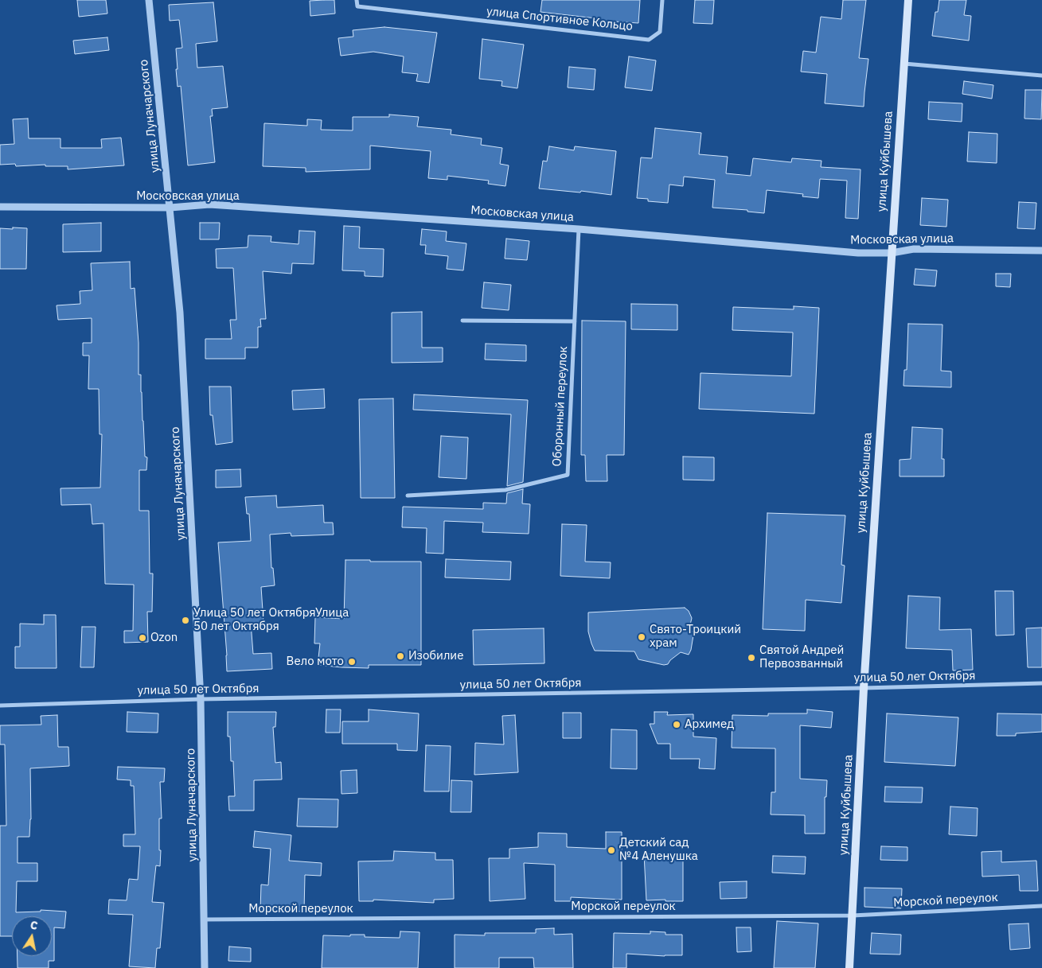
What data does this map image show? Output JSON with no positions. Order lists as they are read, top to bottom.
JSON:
{
  "streets": {
    "main road": ["улица Куйбышева"],
    "street": [
      "улица Спортивное Кольцо",
      "улица Луначарского",
      "Московская улица",
      "Оборонный переулок",
      "улица 50 лет Октября",
      "Морской переулок"
    ]
  },
  "crossings": [
    ["улица Луначарского", "Московская улица"],
    ["улица Луначарского", "улица 50 лет Октября"],
    ["улица Луначарского", "Морской переулок"],
    ["улица Куйбышева", "Московская улица"],
    ["улица Куйбышева", "улица 50 лет Октября"],
    ["улица Куйбышева", "Морской переулок"],
    ["Московская улица", "Оборонный переулок"]
  ],
  "places": [
    "Улица 50 лет ОктябряУлица 50 лет Октября",
    "Свято-Троицкий храм",
    "Ozon",
    "Изобилие",
    "Святой Андрей Первозванный",
    "Вело мото",
    "Архимед",
    "Детский сад №4 Аленушка"
  ],
  "north": "top"
}
